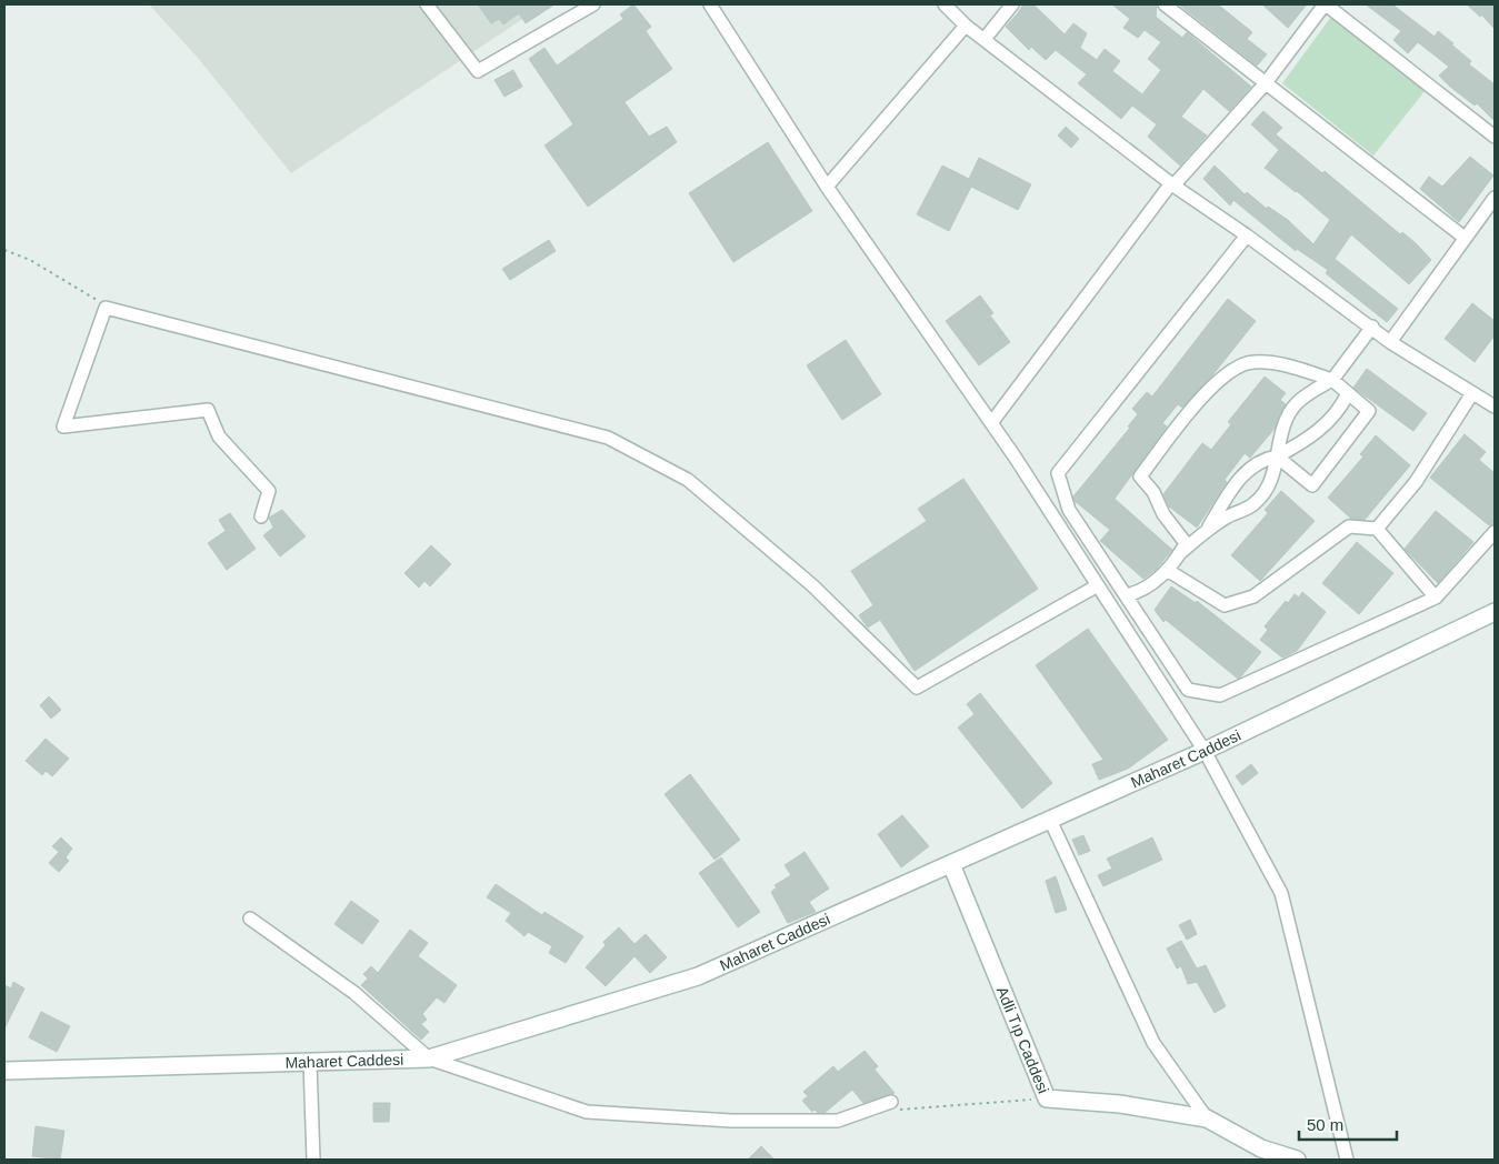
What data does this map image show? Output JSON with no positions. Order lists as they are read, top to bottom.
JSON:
{
  "streets": {
    "street": ["Maharet Caddesi", "Adli Tıp Caddesi"]
  },
  "crossings": [
    ["Maharet Caddesi", "Adli Tıp Caddesi"]
  ],
  "scale_bar": "50 m"
}
